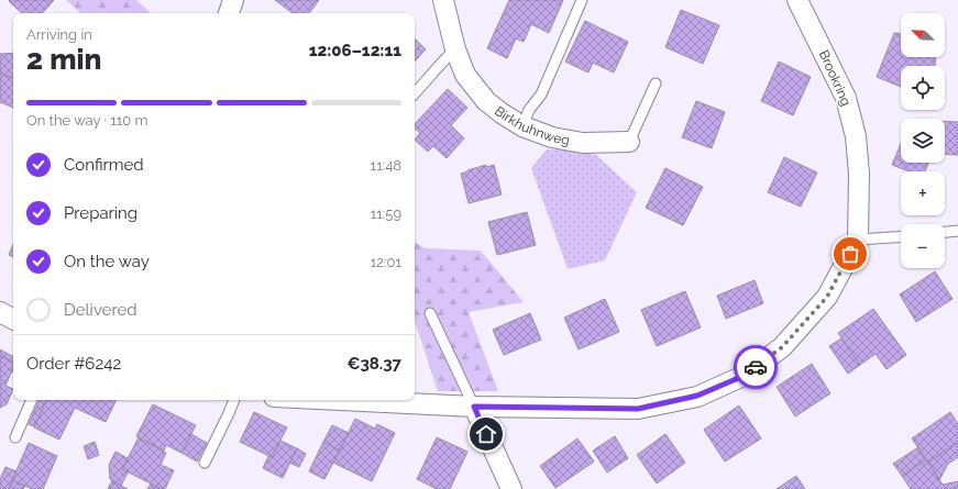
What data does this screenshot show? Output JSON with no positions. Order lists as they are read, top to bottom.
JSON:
{
  "streets": {
    "street": ["Brookring", "Birkhuhnweg"]
  },
  "north": "top left",
  "page": {
    "map_buttons": ["+", "−"],
    "heading": ["2 min", "Arriving in", "12:06–12:11"],
    "panel": ["Order #6242", "€38.37"],
    "bar": "On the way · 110 m",
    "list": [
      ["Confirmed", "11:48"],
      ["Preparing", "11:59"],
      ["On the way", "12:01"],
      "Delivered"
    ]
  }
}
